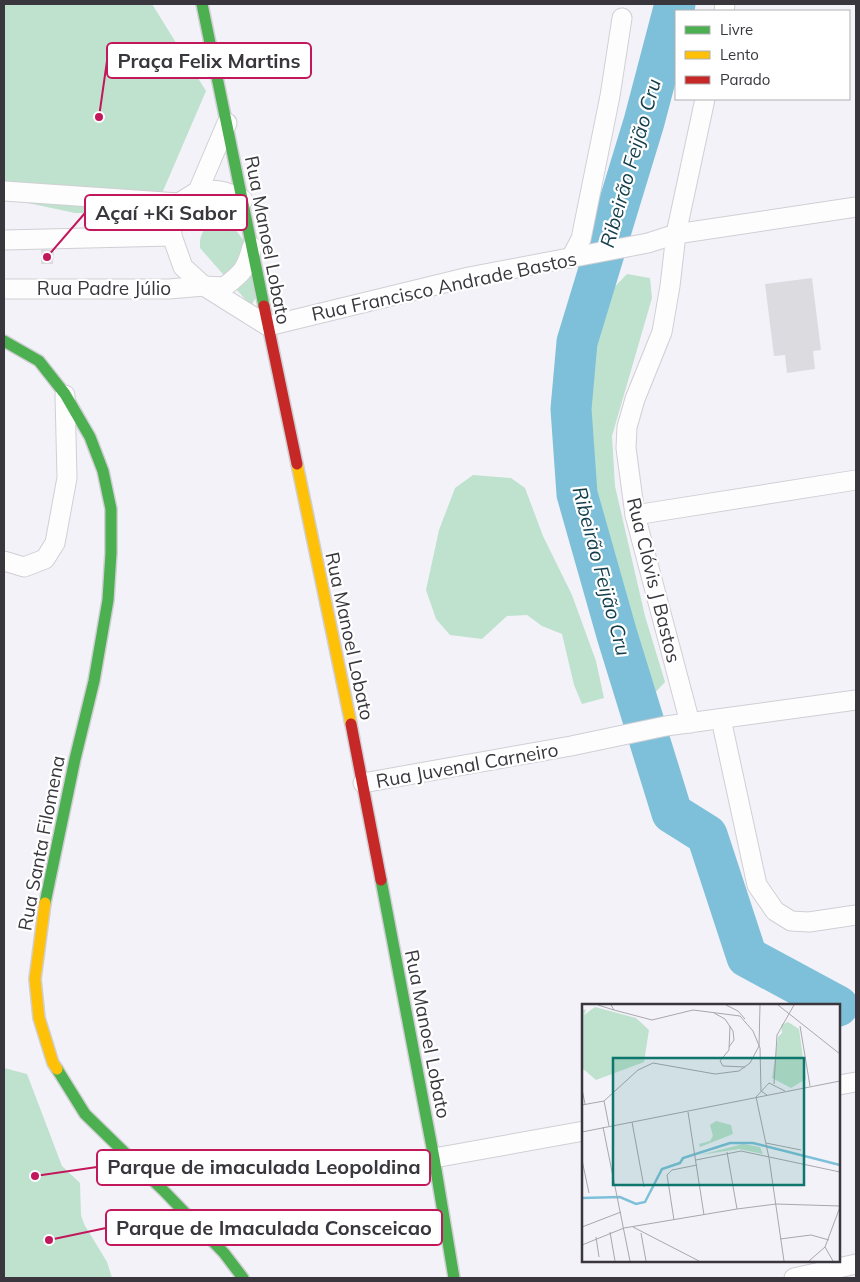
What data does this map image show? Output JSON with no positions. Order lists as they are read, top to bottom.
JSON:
{
  "streets": {
    "street": [
      "Rua Manoel Lobato",
      "Rua Francisco Andrade Bastos",
      "Rua Padre Júlio",
      "Rua Clóvis J Bastos",
      "Rua Juvenal Carneiro",
      "Rua Santa Filomena"
    ]
  },
  "crossings": [
    ["Rua Manoel Lobato", "Rua Francisco Andrade Bastos"],
    ["Rua Manoel Lobato", "Rua Padre Júlio"],
    ["Rua Manoel Lobato", "Rua Juvenal Carneiro"],
    ["Rua Francisco Andrade Bastos", "Rua Clóvis J Bastos"],
    ["Rua Clóvis J Bastos", "Rua Juvenal Carneiro"]
  ],
  "water": ["Ribeirão Feijão Cru"],
  "places": [
    "Praça Felix Martins",
    "Açaí +Ki Sabor",
    "Parque de imaculada Leopoldina",
    "Parque de Imaculada Consceicao"
  ],
  "legend": ["Livre", "Lento", "Parado"]
}
